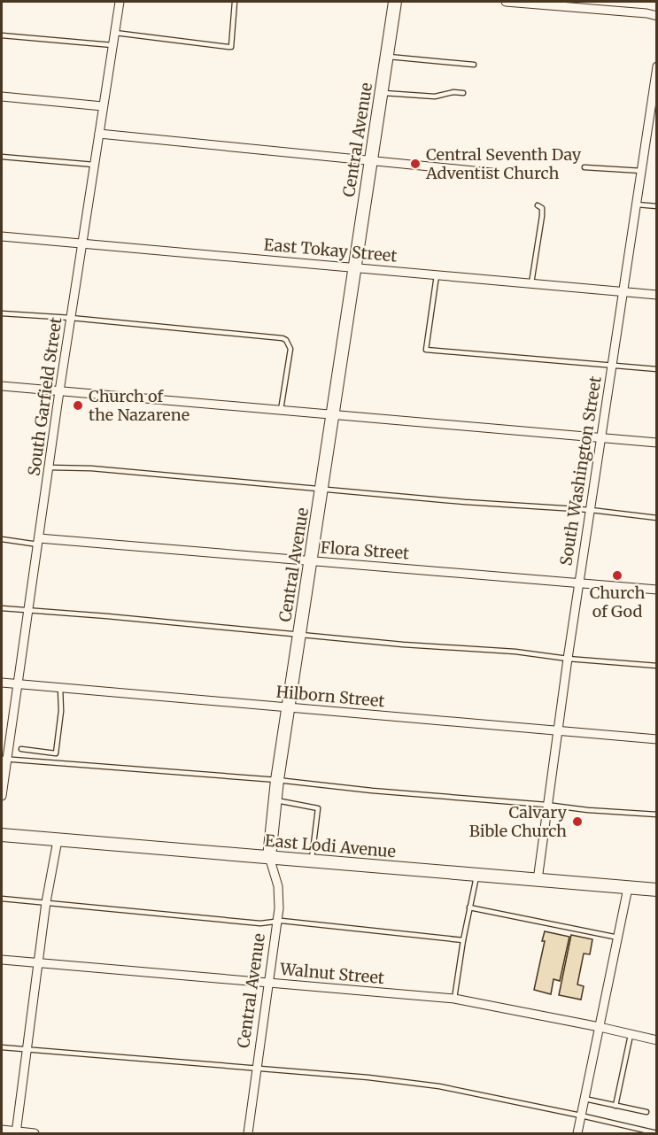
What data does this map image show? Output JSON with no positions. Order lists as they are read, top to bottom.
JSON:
{
  "streets": {
    "street": [
      "Central Avenue",
      "East Tokay Street",
      "South Garfield Street",
      "South Washington Street",
      "Flora Street",
      "Hilborn Street",
      "East Lodi Avenue",
      "Walnut Street"
    ]
  },
  "crossings": [
    ["Central Avenue", "East Tokay Street"],
    ["Central Avenue", "Flora Street"],
    ["Central Avenue", "Hilborn Street"],
    ["Central Avenue", "East Lodi Avenue"],
    ["Central Avenue", "Walnut Street"],
    ["East Tokay Street", "South Garfield Street"],
    ["East Tokay Street", "South Washington Street"],
    ["South Garfield Street", "Flora Street"],
    ["South Garfield Street", "Hilborn Street"],
    ["South Washington Street", "Flora Street"],
    ["South Washington Street", "Hilborn Street"],
    ["South Washington Street", "East Lodi Avenue"]
  ],
  "places": [
    "Central Seventh Day Adventist Church",
    "Church of the Nazarene",
    "Church of God",
    "Calvary Bible Church"
  ]
}
